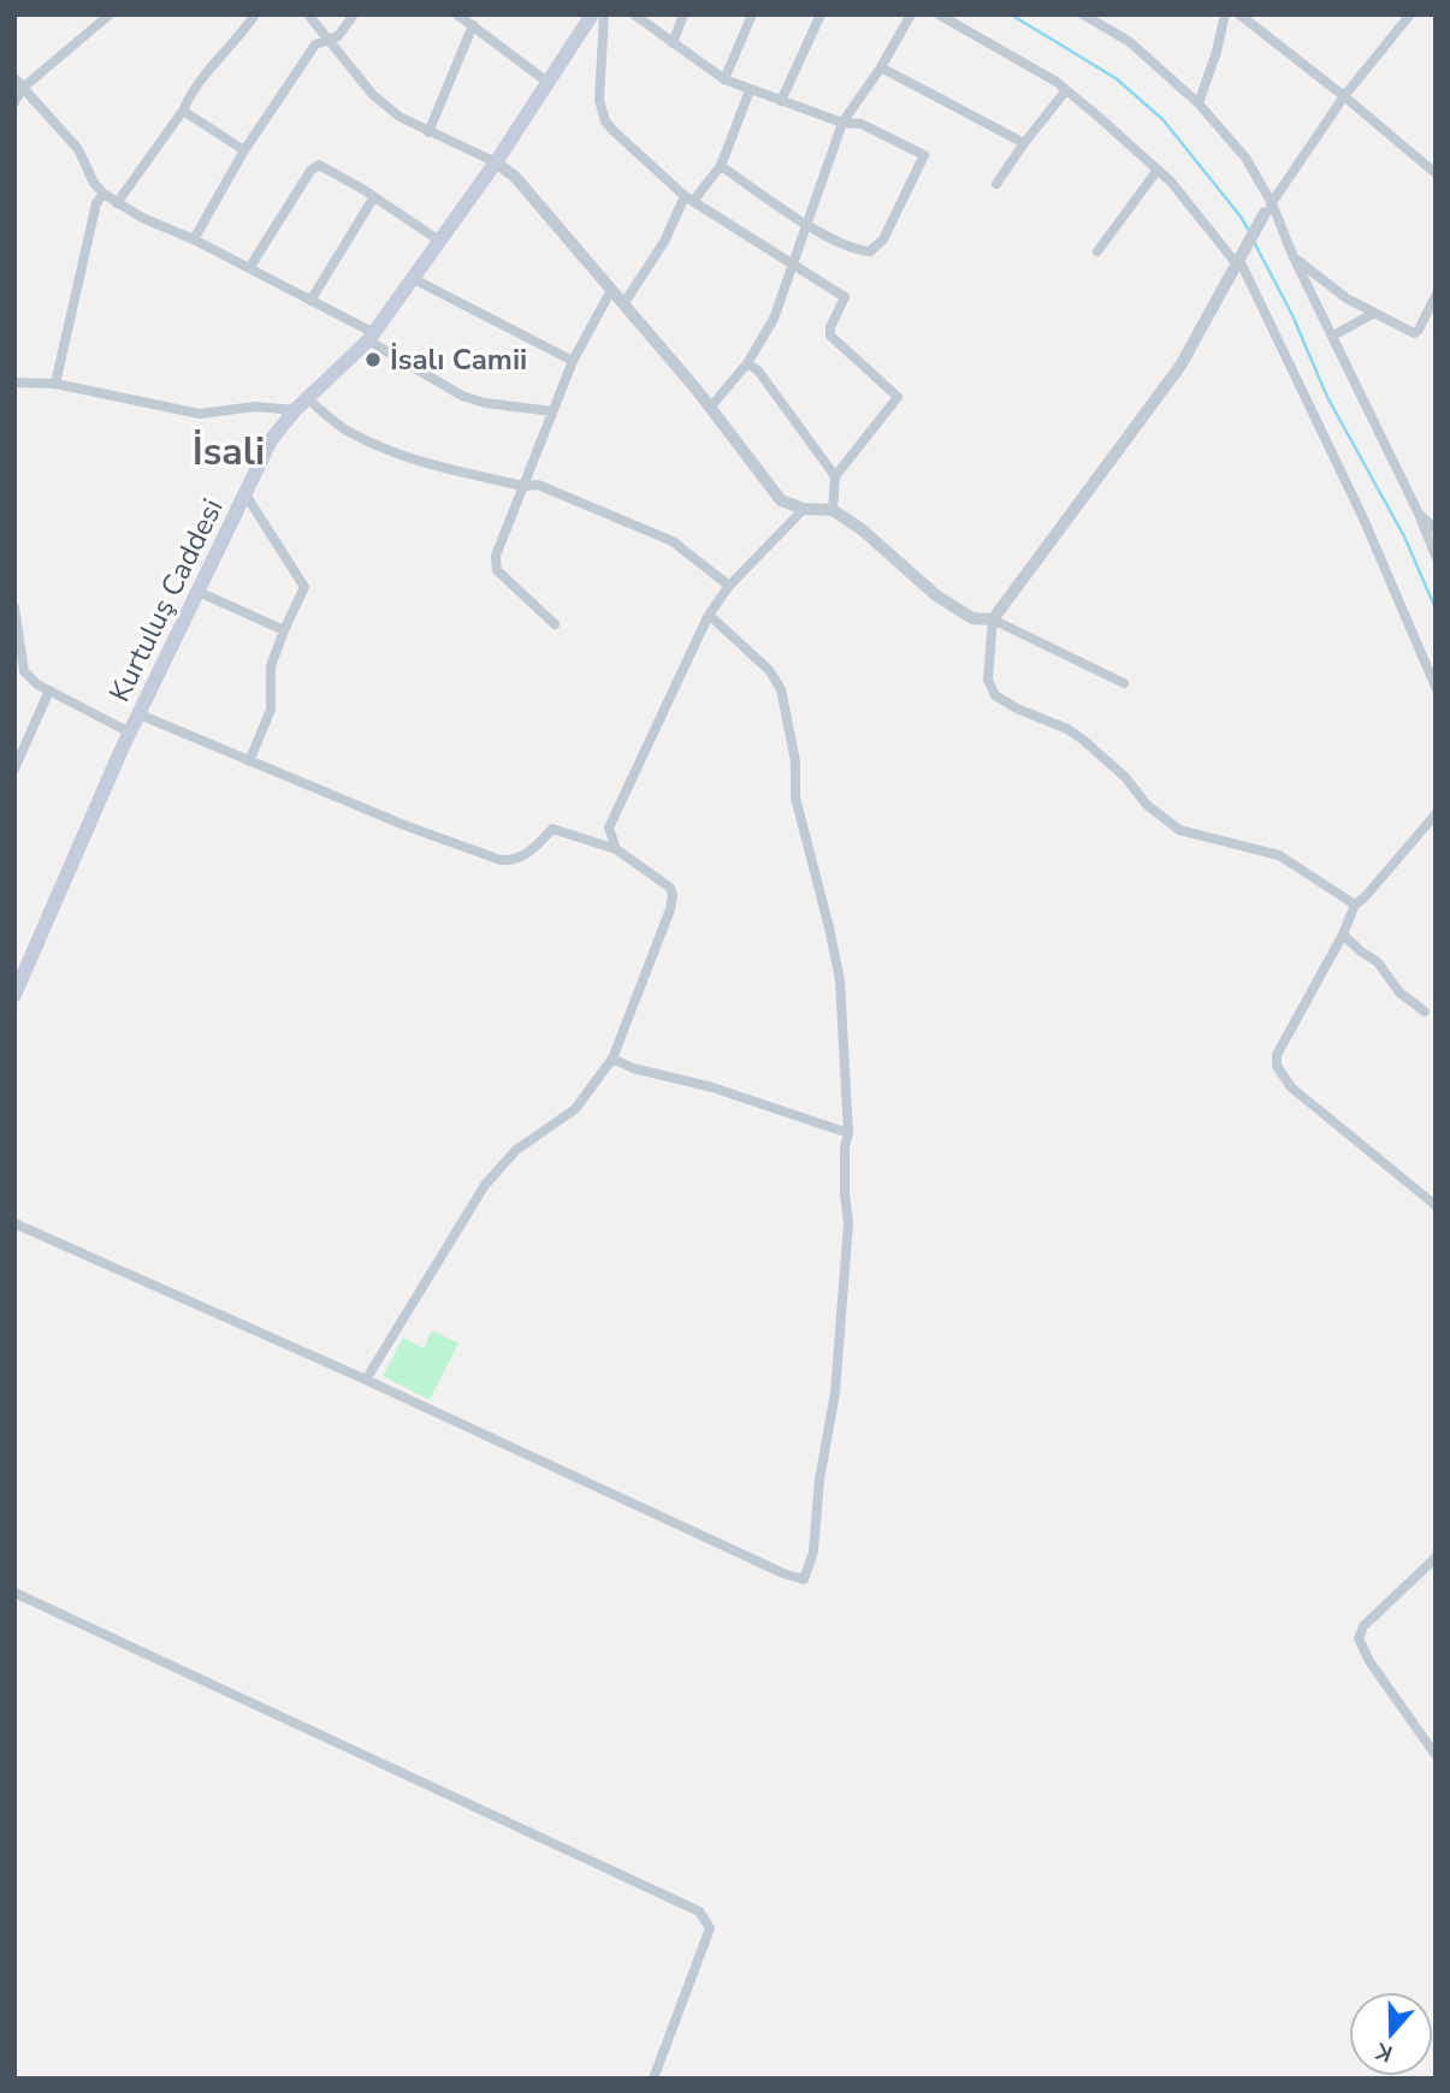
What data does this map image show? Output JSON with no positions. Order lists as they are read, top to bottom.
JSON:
{
  "streets": {
    "main road": ["Kurtuluş Caddesi"]
  },
  "districts": ["İsali"],
  "places": ["İsalı Camii"],
  "north": "bottom"
}
